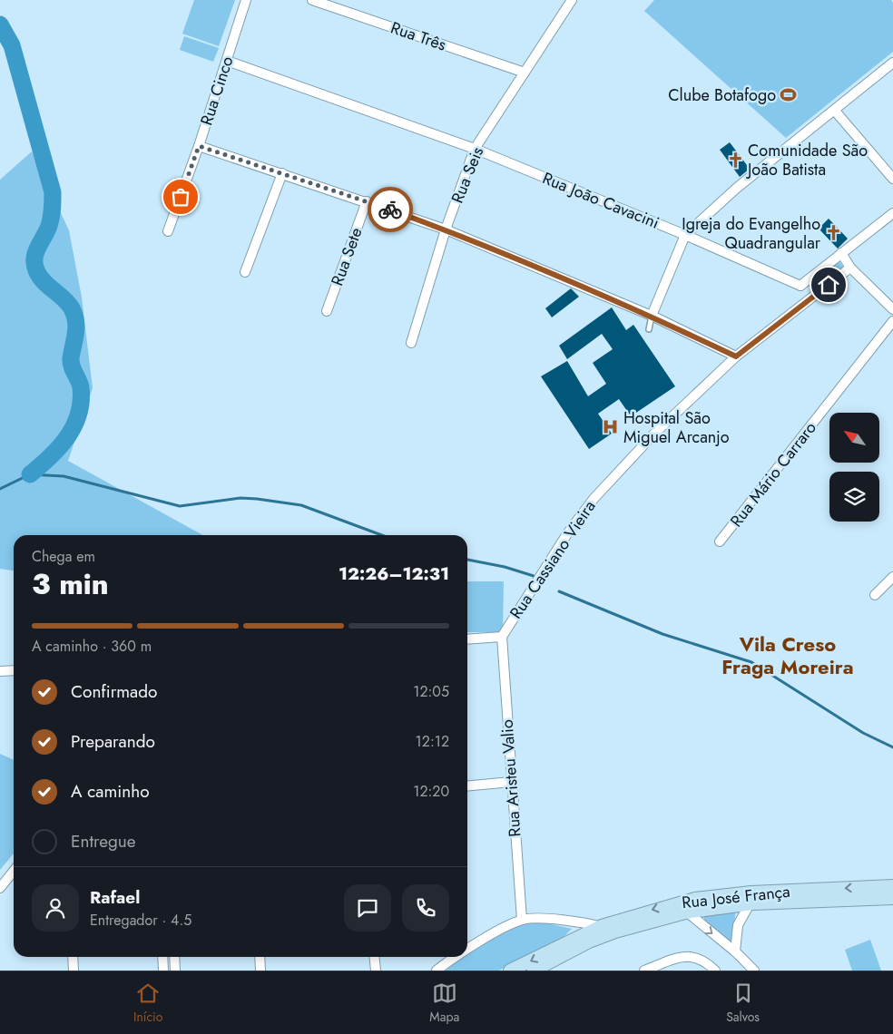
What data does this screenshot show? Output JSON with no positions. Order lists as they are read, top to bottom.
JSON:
{
  "streets": {
    "main road": ["Rua José França"],
    "street": [
      "Rua Três",
      "Rua Cinco",
      "Rua Seis",
      "Rua João Cavacini",
      "Rua Sete",
      "Rua Mário Carraro",
      "Rua Cassiano Vieira",
      "Rua Aristeu Valio"
    ]
  },
  "crossings": [
    ["Rua Três", "Rua Seis"],
    ["Rua Cinco", "Rua João Cavacini"],
    ["Rua Seis", "Rua João Cavacini"],
    ["Rua Cassiano Vieira", "Rua Aristeu Valio"]
  ],
  "districts": ["Vila Creso Fraga Moreira"],
  "places": {
    "sports": ["Clube Botafogo"],
    "church": ["Comunidade São João Batista", "Igreja do Evangelho Quadrangular"],
    "hospital": ["Hospital São Miguel Arcanjo"]
  },
  "north": "top left",
  "page": {
    "heading": ["3 min", "Chega em", "12:26–12:31"],
    "panel": ["Rafael", "Entregador · 4.5"],
    "bar": "A caminho · 360 m",
    "list": [
      ["Confirmado", "12:05"],
      ["Preparando", "12:12"],
      ["A caminho", "12:20"],
      "Entregue"
    ],
    "tabs": ["Início", "Mapa", "Salvos"]
  }
}
